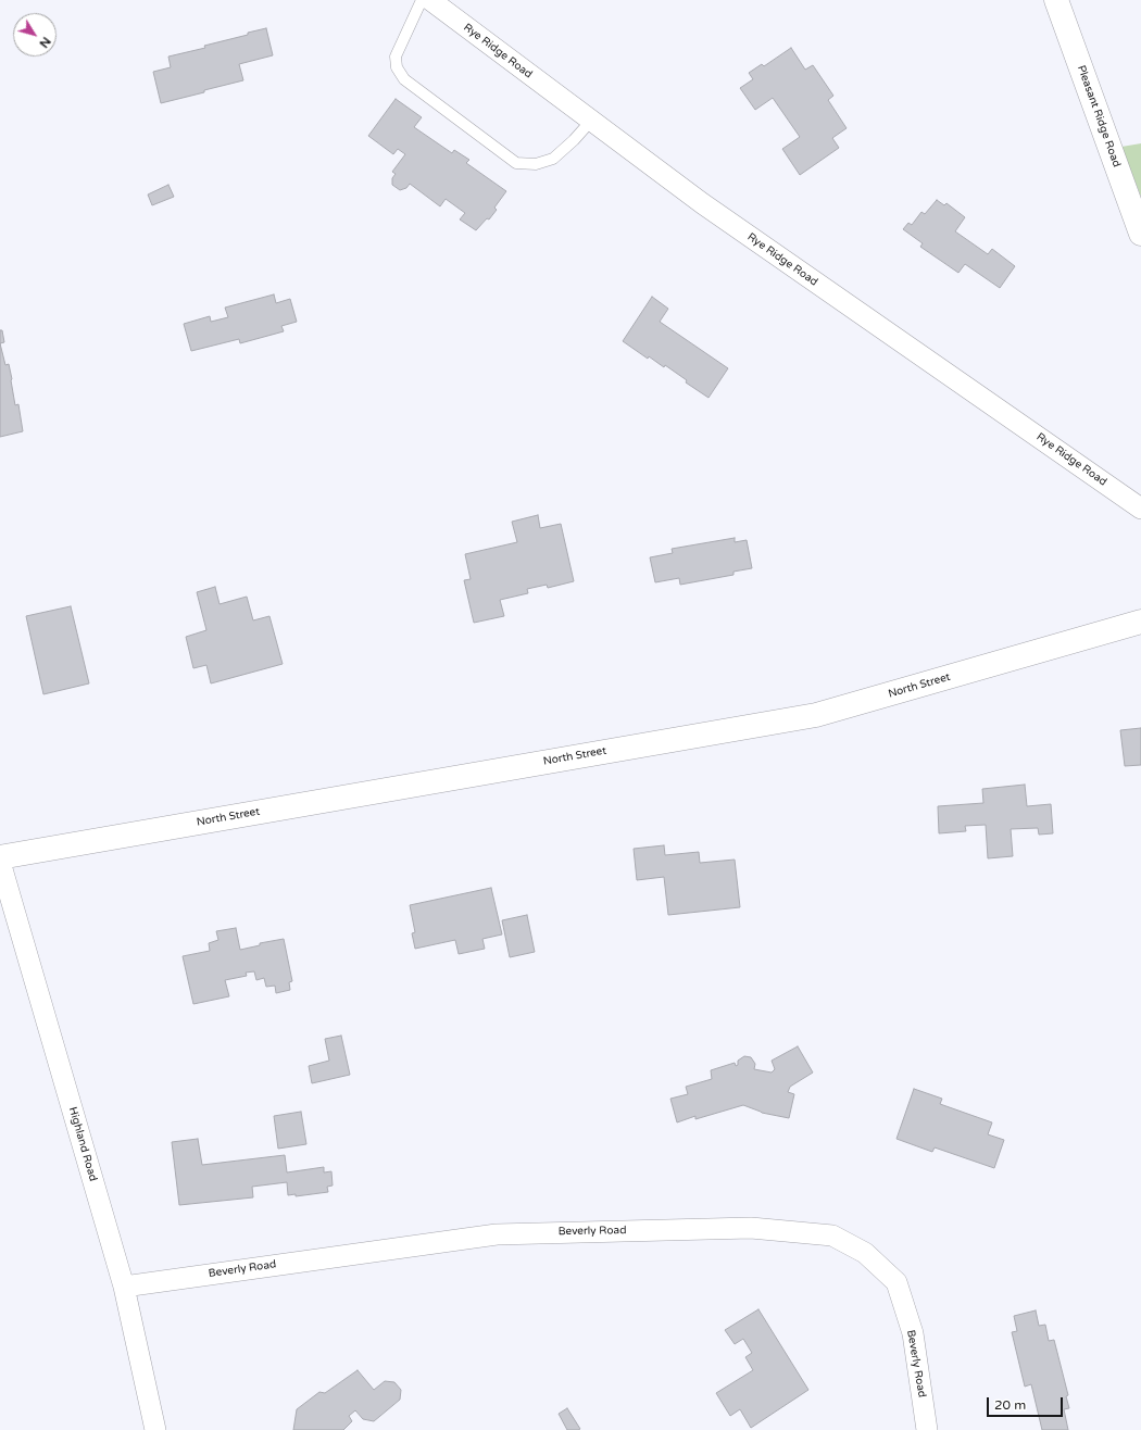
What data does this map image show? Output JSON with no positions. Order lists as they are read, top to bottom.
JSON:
{
  "streets": {
    "main road": ["Pleasant Ridge Road", "North Street"],
    "street": ["Rye Ridge Road", "Highland Road", "Beverly Road"]
  },
  "crossings": [
    ["Highland Road", "Beverly Road"]
  ],
  "scale_bar": "20 m",
  "north": "bottom right"
}
